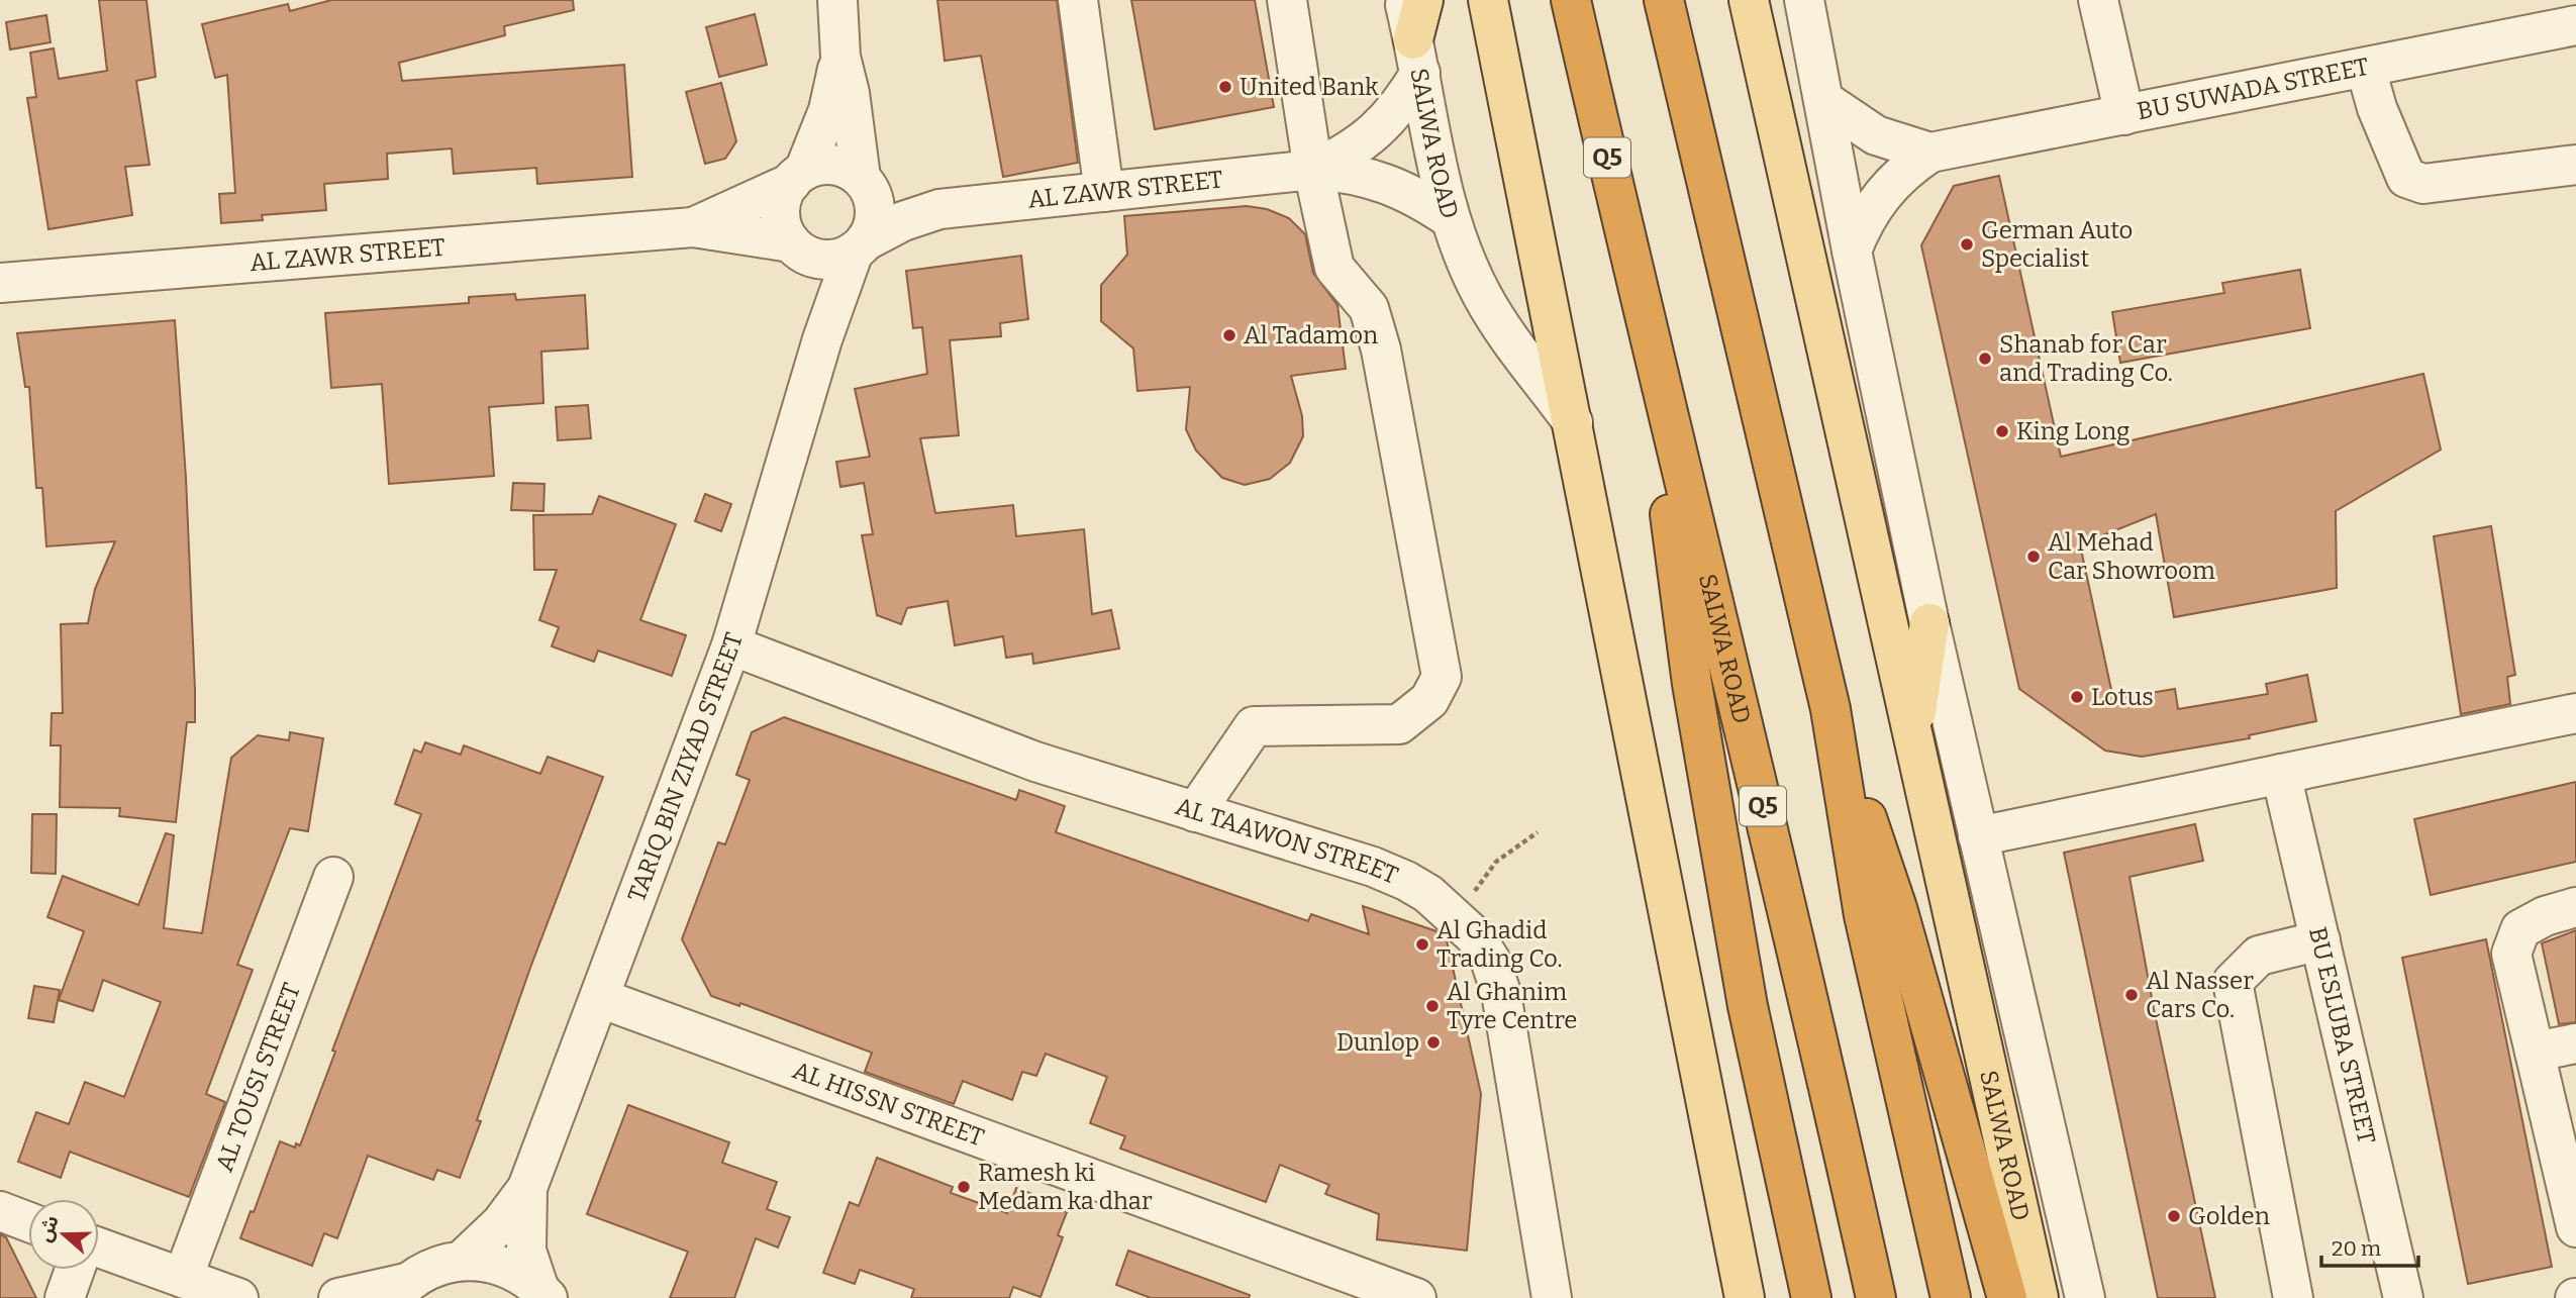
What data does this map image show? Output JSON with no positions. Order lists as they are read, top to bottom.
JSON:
{
  "streets": {
    "highway": ["SALWA ROAD", "Q5"],
    "street": [
      "BU SUWADA STREET",
      "AL ZAWR STREET",
      "TARIQ BIN ZIYAD STREET",
      "AL TAAWON STREET",
      "BU ESLUBA STREET",
      "AL TOUSI STREET",
      "AL HISSN STREET"
    ]
  },
  "crossings": [
    ["BU SUWADA STREET", "SALWA ROAD"],
    ["SALWA ROAD", "AL ZAWR STREET"],
    ["AL ZAWR STREET", "TARIQ BIN ZIYAD STREET"],
    ["TARIQ BIN ZIYAD STREET", "AL TAAWON STREET"],
    ["TARIQ BIN ZIYAD STREET", "AL HISSN STREET"]
  ],
  "places": [
    "United Bank",
    "German Auto Specialist",
    "Al Tadamon",
    "Shanab for Car and Trading Co.",
    "King Long",
    "Al Mehad Car Showroom",
    "Lotus",
    "Al Ghadid Trading Co.",
    "Al Nasser Cars Co.",
    "Al Ghanim Tyre Centre",
    "Dunlop",
    "Ramesh ki Medam ka dhar",
    "Golden"
  ],
  "scale_bar": "20 m",
  "north": "left"
}
